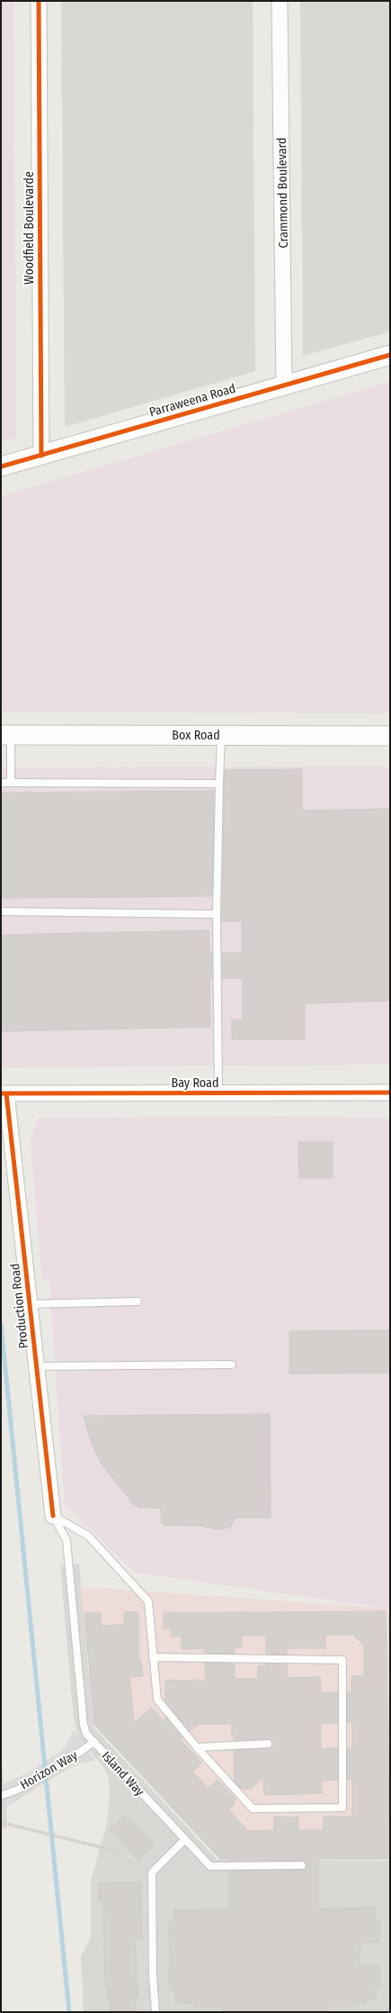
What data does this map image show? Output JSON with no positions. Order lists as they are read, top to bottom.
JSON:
{
  "streets": {
    "street": [
      "Crammond Boulevard",
      "Woodfield Boulevarde",
      "Parraweena Road",
      "Box Road",
      "Bay Road",
      "Production Road"
    ],
    "lane": ["Horizon Way", "Island Way"]
  },
  "crossings": [
    ["Crammond Boulevard", "Parraweena Road"],
    ["Woodfield Boulevarde", "Parraweena Road"],
    ["Bay Road", "Production Road"],
    ["Production Road", "Island Way"],
    ["Horizon Way", "Island Way"]
  ]
}
